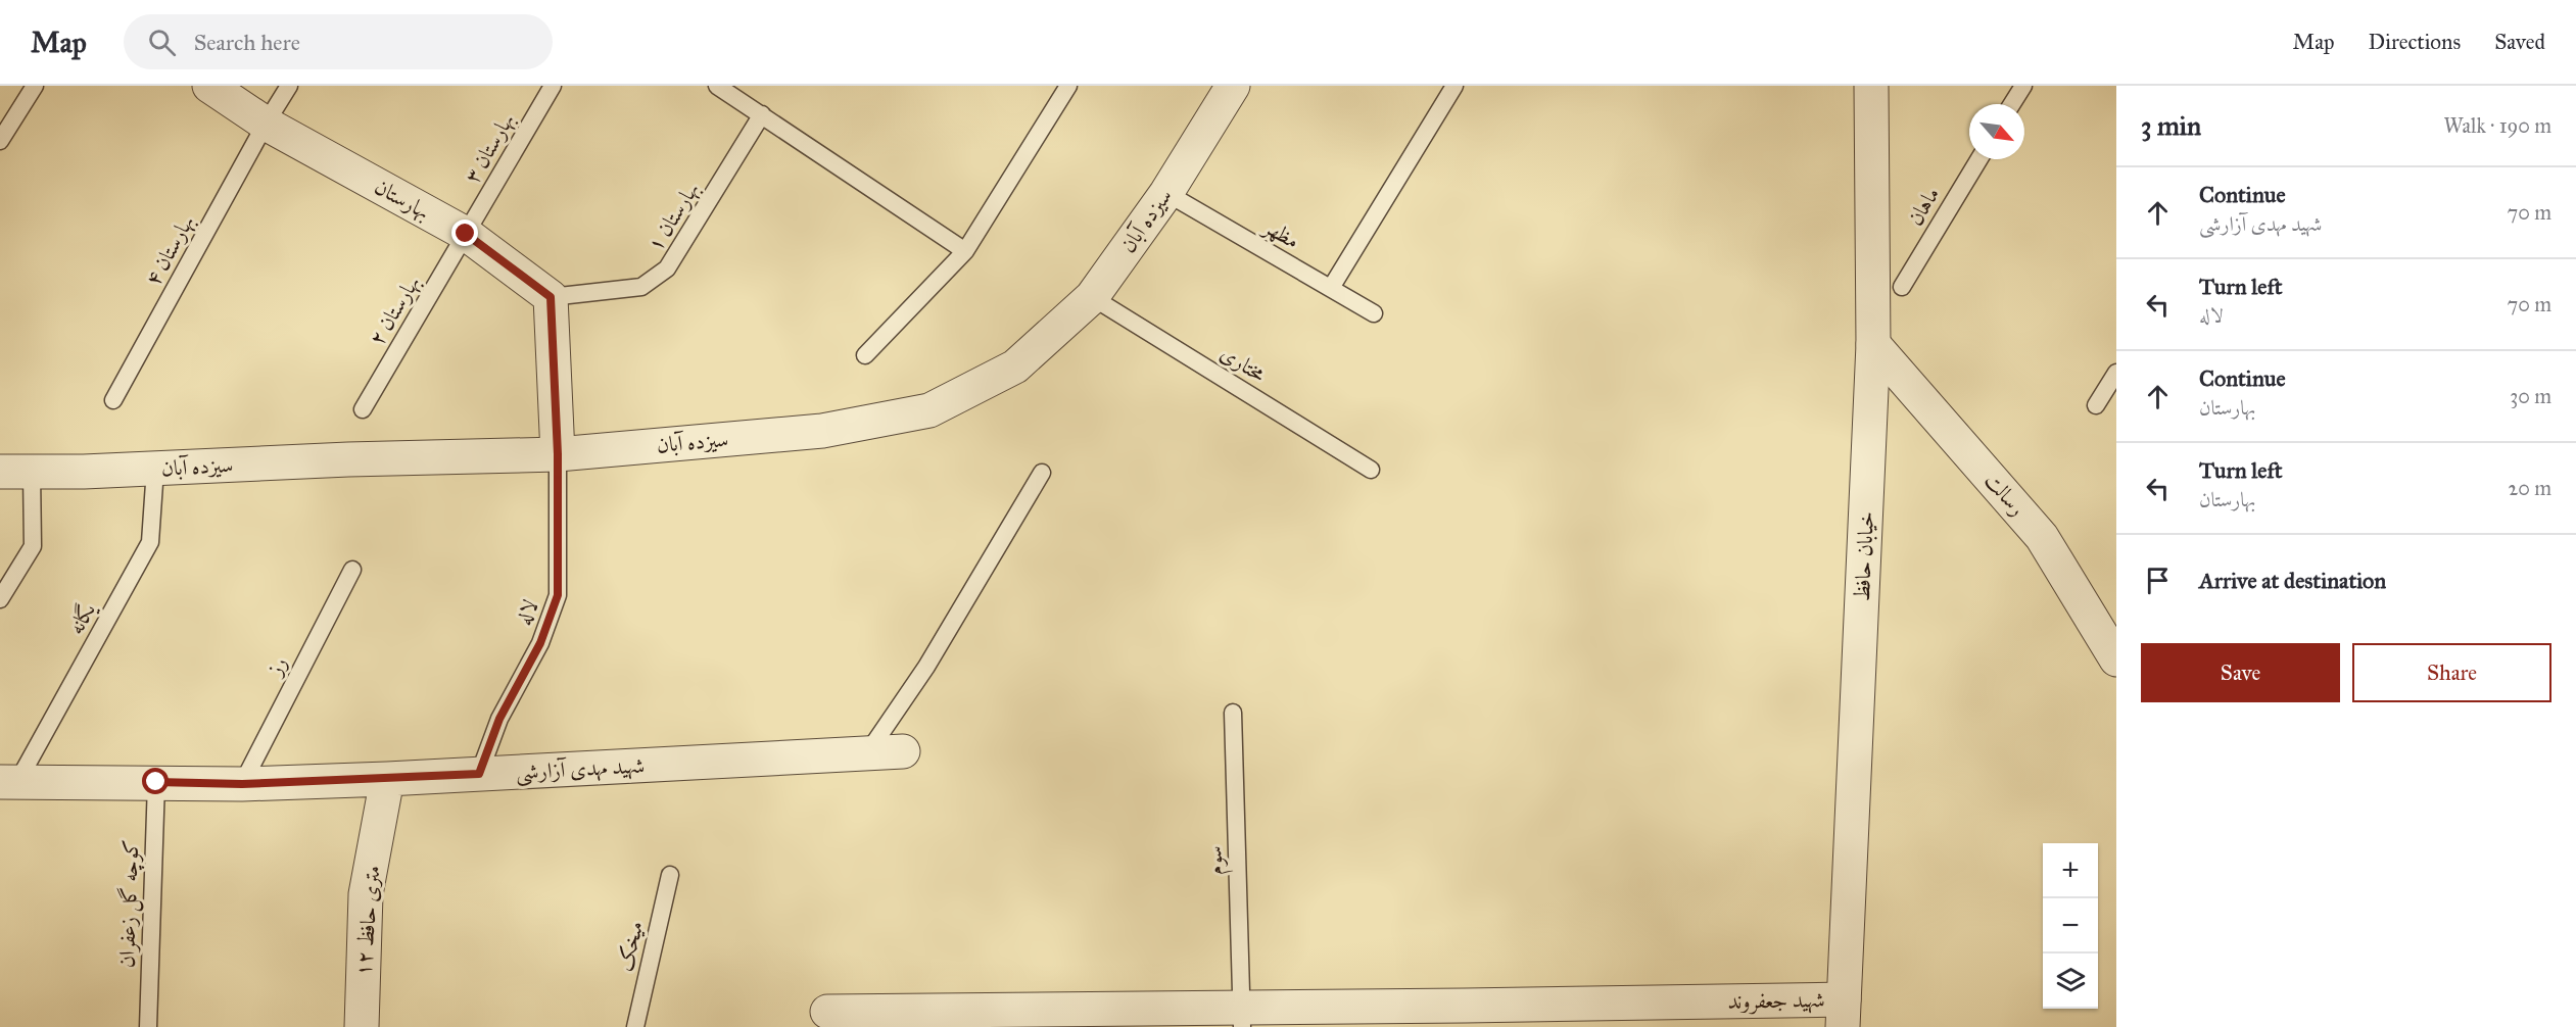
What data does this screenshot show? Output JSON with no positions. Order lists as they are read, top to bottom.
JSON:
{
  "streets": {
    "street": [
      "بهارستان",
      "سیزده آبان",
      "رسالت",
      "خیابان حافظ",
      "شهید مهدی آزارشی",
      "۱۲ متری حافظ",
      "شهید جعفروند"
    ],
    "lane": [
      "بهارستان ۳",
      "ماهان",
      "بهارستان ۱",
      "مظهر",
      "بهارستان ۴",
      "بهارستان ۲",
      "مختاری",
      "لاله",
      "یگانه",
      "رز",
      "سوم",
      "کوچه گل زعفران",
      "میخک"
    ]
  },
  "crossings": [
    ["بهارستان ۳", "بهارستان"],
    ["بهارستان ۳", "بهارستان ۲"],
    ["بهارستان", "بهارستان ۱"],
    ["بهارستان", "بهارستان ۴"],
    ["بهارستان", "بهارستان ۲"],
    ["سیزده آبان", "مظهر"],
    ["سیزده آبان", "مختاری"],
    ["سیزده آبان", "لاله"],
    ["سیزده آبان", "یگانه"],
    ["رسالت", "خیابان حافظ"],
    ["خیابان حافظ", "شهید جعفروند"],
    ["لاله", "شهید مهدی آزارشی"],
    ["یگانه", "شهید مهدی آزارشی"],
    ["رز", "شهید مهدی آزارشی"],
    ["شهید مهدی آزارشی", "کوچه گل زعفران"],
    ["شهید مهدی آزارشی", "۱۲ متری حافظ"],
    ["سوم", "شهید جعفروند"]
  ],
  "north": "bottom right",
  "page": {
    "header": "Map",
    "search": "Search here",
    "nav": ["Map", "Directions", "Saved"],
    "heading": ["3 min", "Walk · 190 m"],
    "list": [
      ["Continue", "شهید مهدی آزارشی", "70 m"],
      ["Turn left", "لاله", "70 m"],
      ["Continue", "بهارستان", "30 m"],
      ["Turn left", "بهارستان", "20 m"],
      "Arrive at destination"
    ],
    "buttons": ["Save", "Share"],
    "map_buttons": ["+", "−"]
  }
}
